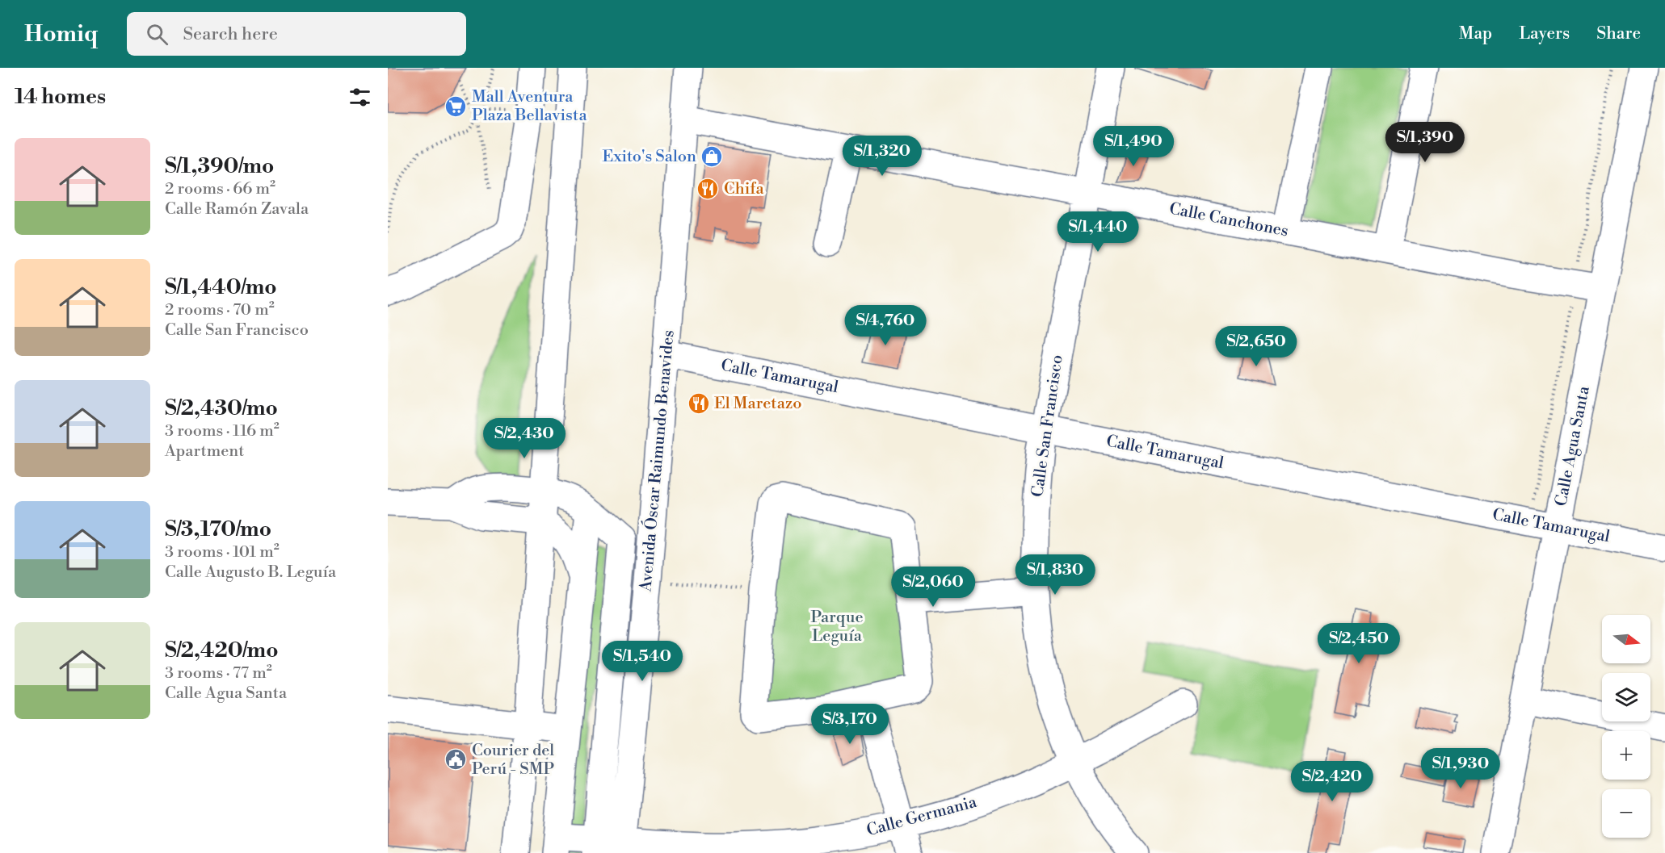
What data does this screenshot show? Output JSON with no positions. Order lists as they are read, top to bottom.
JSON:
{
  "streets": {
    "street": [
      "Calle Canchones",
      "Calle Tamarugal",
      "Calle San Francisco",
      "Calle Agua Santa",
      "Avenida Óscar Raimundo Benavides",
      "Calle Germania"
    ]
  },
  "crossings": [
    ["Calle Canchones", "Calle San Francisco"],
    ["Calle Canchones", "Calle Agua Santa"],
    ["Calle Canchones", "Avenida Óscar Raimundo Benavides"],
    ["Calle Tamarugal", "Calle San Francisco"],
    ["Calle Tamarugal", "Calle Agua Santa"],
    ["Calle Tamarugal", "Avenida Óscar Raimundo Benavides"],
    ["Calle San Francisco", "Calle Germania"],
    ["Avenida Óscar Raimundo Benavides", "Calle Germania"]
  ],
  "parks": ["Parque Leguía"],
  "places": {
    "supermarket": ["Mall Aventura Plaza Bellavista"],
    "shop": ["Exito's Salon"],
    "restaurant": ["Chifa", "El Maretazo"],
    "public building": ["Courier del Perú - SMP"]
  },
  "north": "right",
  "page": {
    "header": "Homiq",
    "search": "Search here",
    "nav": ["Map", "Layers", "Share"],
    "heading": "14 homes",
    "price": [
      "S/1,390",
      "S/1,490",
      "S/1,320",
      "S/1,440",
      "S/4,760",
      "S/2,650",
      "S/2,430",
      "S/1,830",
      "S/2,060",
      "S/2,450",
      "S/1,540",
      "S/3,170",
      "S/1,930",
      "S/2,420"
    ],
    "list": [
      {
        "name": "S/1,390/mo",
        "note": "2 rooms · 66 m² · Calle Ramón Zavala"
      },
      {
        "name": "S/1,440/mo",
        "note": "2 rooms · 70 m² · Calle San Francisco"
      },
      {
        "name": "S/2,430/mo",
        "note": "3 rooms · 116 m² · Apartment"
      },
      {
        "name": "S/3,170/mo",
        "note": "3 rooms · 101 m² · Calle Augusto B. Leguía"
      },
      {
        "name": "S/2,420/mo",
        "note": "3 rooms · 77 m² · Calle Agua Santa"
      }
    ],
    "map_buttons": ["+", "−"]
  }
}
